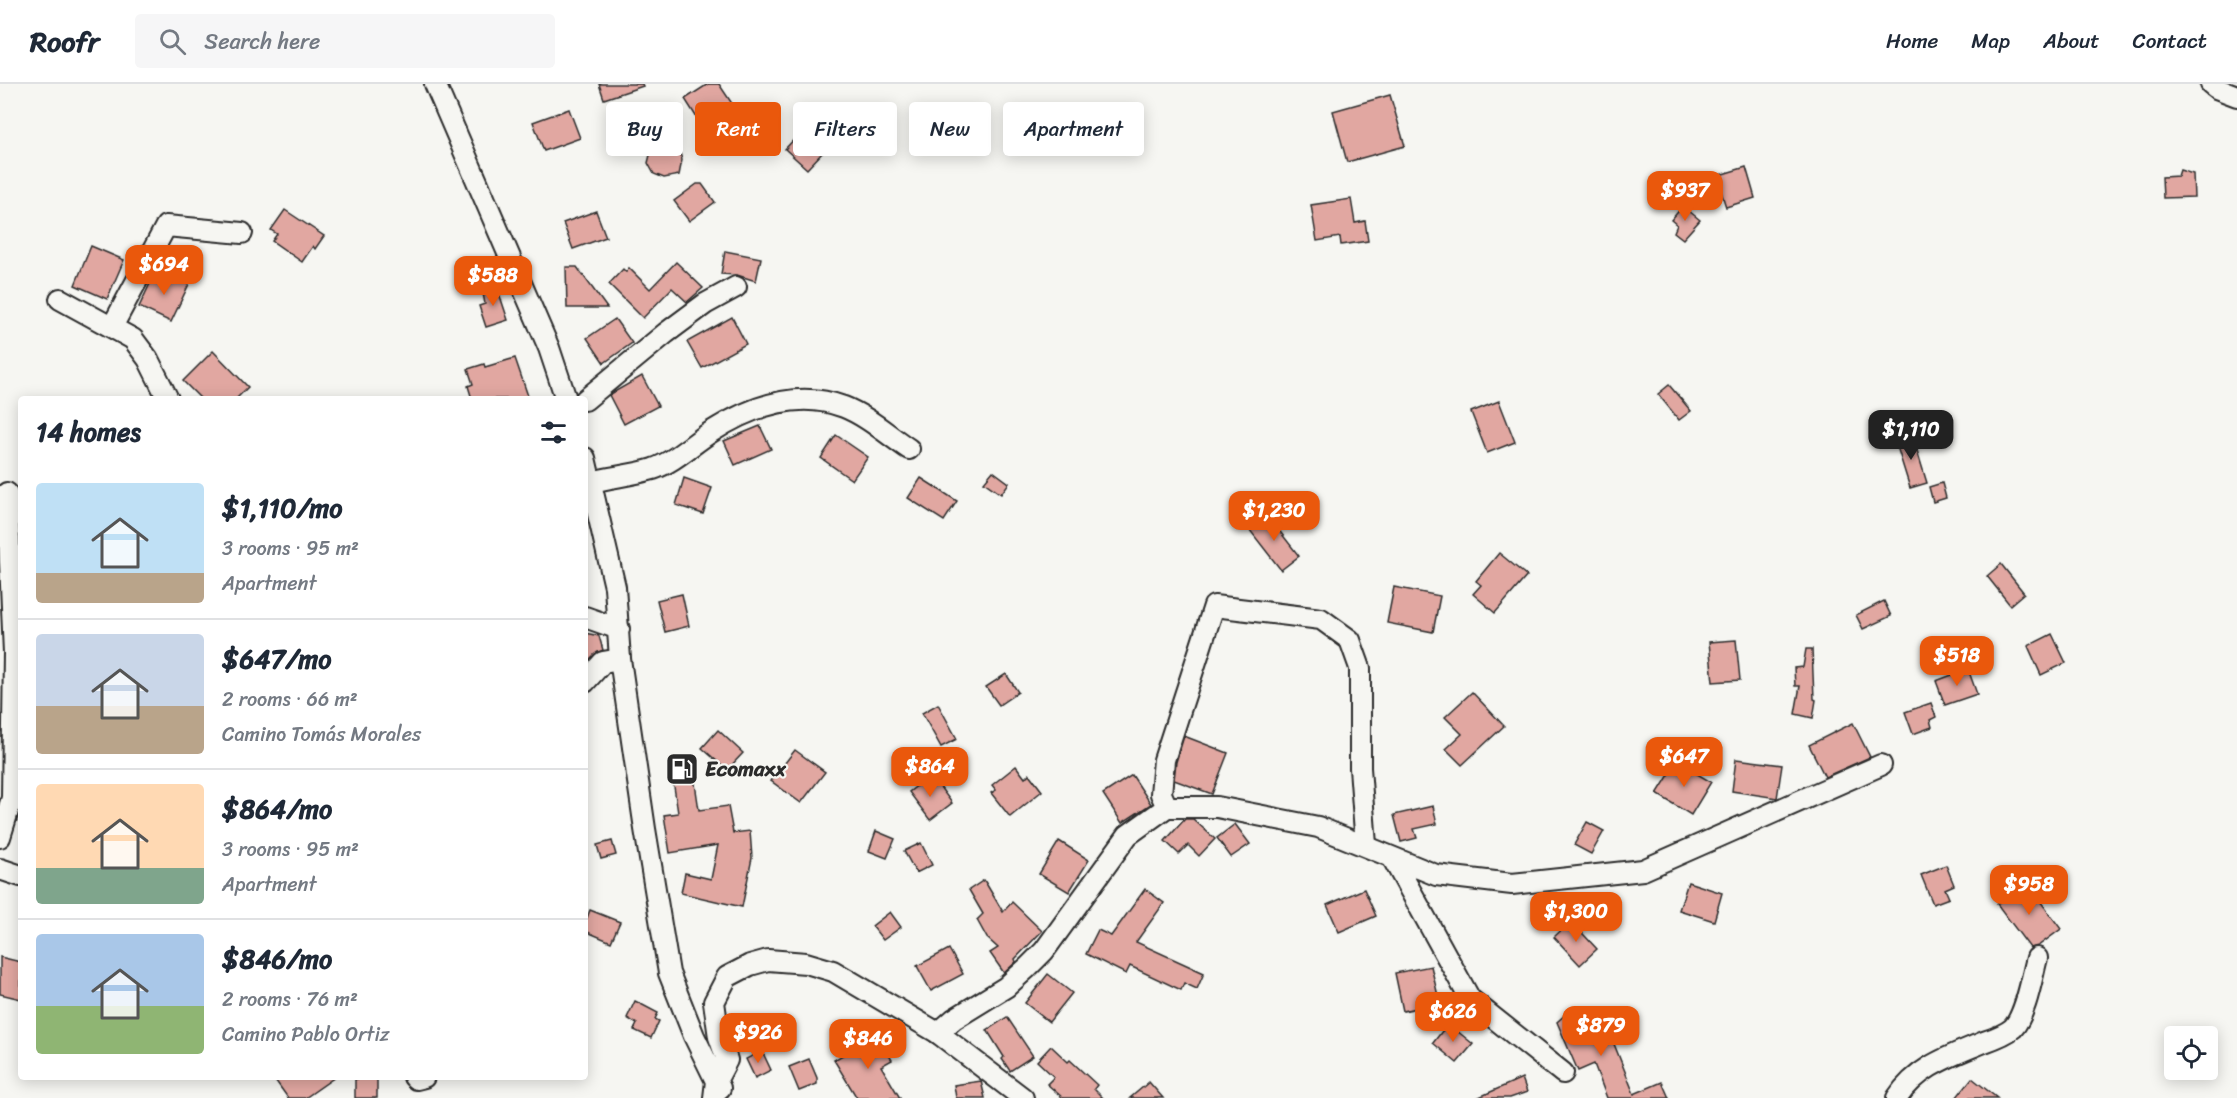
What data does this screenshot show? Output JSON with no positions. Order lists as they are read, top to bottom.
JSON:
{
  "places": {
    "fuel station": ["Ecomaxx"]
  },
  "page": {
    "header": "Roofr",
    "search": "Search here",
    "nav": [
      "Home",
      "Map",
      "About",
      "Contact"
    ],
    "chip": [
      "Buy",
      "Rent",
      "Filters",
      "New",
      "Apartment"
    ],
    "price": [
      "$937",
      "$694",
      "$588",
      "$1,110",
      "$1,230",
      "$518",
      "$647",
      "$864",
      "$958",
      "$1,300",
      "$626",
      "$879",
      "$926",
      "$846"
    ],
    "heading": "14 homes",
    "list": [
      {
        "name": "$1,110/mo",
        "note": "3 rooms · 95 m² · Apartment"
      },
      {
        "name": "$647/mo",
        "note": "2 rooms · 66 m² · Camino Tomás Morales"
      },
      {
        "name": "$864/mo",
        "note": "3 rooms · 95 m² · Apartment"
      },
      {
        "name": "$846/mo",
        "note": "2 rooms · 76 m² · Camino Pablo Ortiz"
      }
    ]
  }
}
